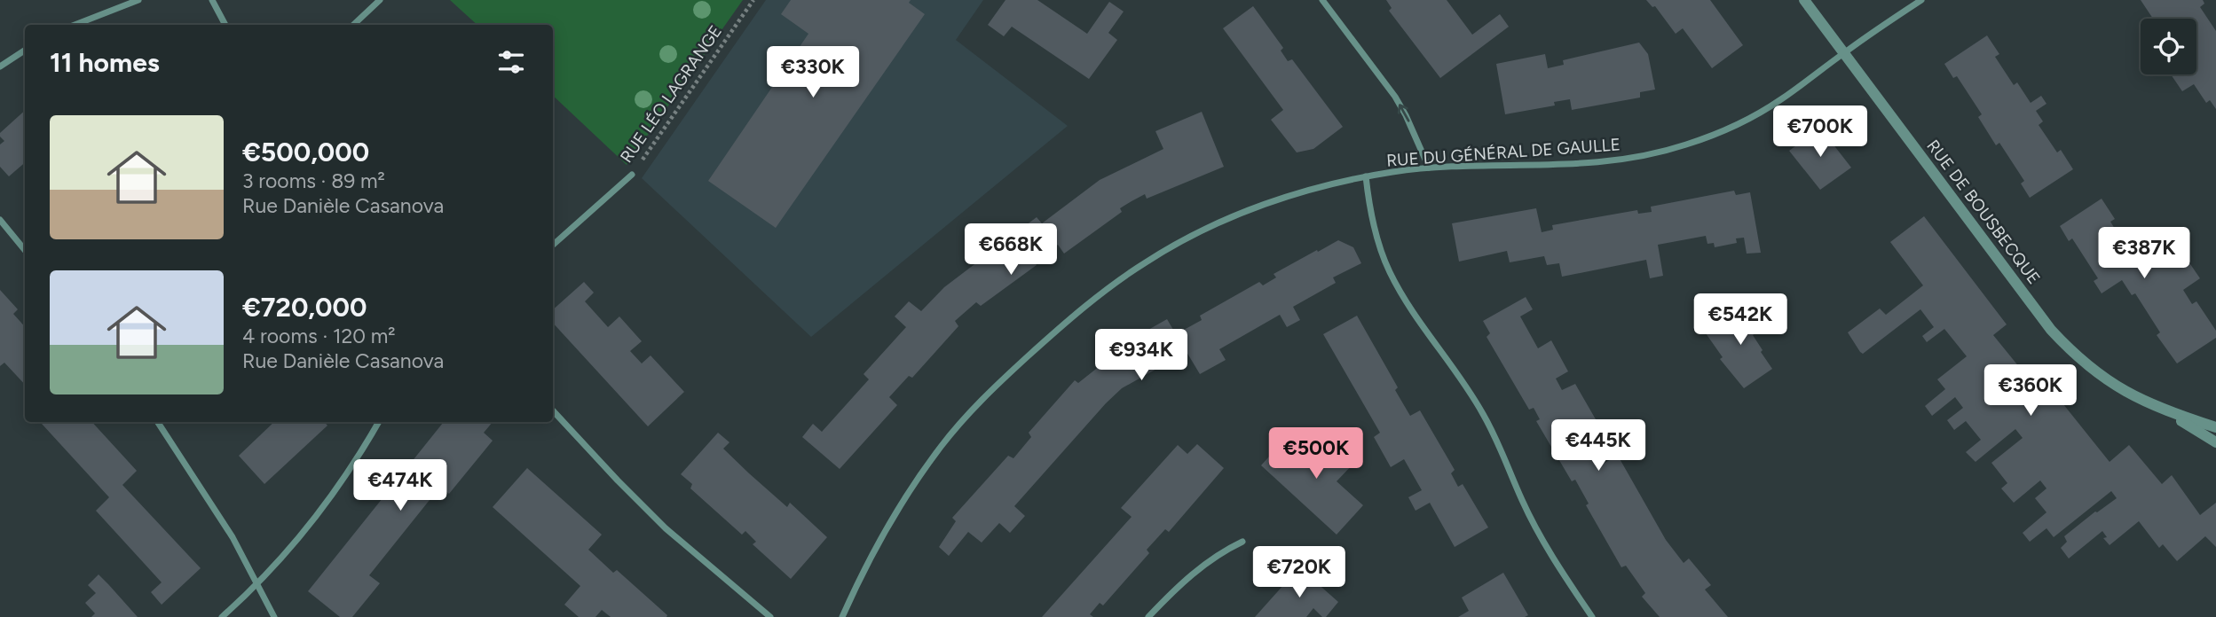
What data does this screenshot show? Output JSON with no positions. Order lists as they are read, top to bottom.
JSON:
{
  "streets": {
    "street": ["RUE LÉO LAGRANGE", "RUE DU GÉNÉRAL DE GAULLE", "RUE DE BOUSBECQUE"]
  },
  "crossings": [
    ["RUE DU GÉNÉRAL DE GAULLE", "RUE DE BOUSBECQUE"]
  ],
  "page": {
    "heading": "11 homes",
    "price": [
      "€330K",
      "€700K",
      "€668K",
      "€387K",
      "€542K",
      "€934K",
      "€360K",
      "€445K",
      "€500K",
      "€474K",
      "€720K"
    ],
    "list": [
      {
        "name": "€500,000",
        "note": "3 rooms · 89 m² · Rue Danièle Casanova"
      },
      {
        "name": "€720,000",
        "note": "4 rooms · 120 m² · Rue Danièle Casanova"
      }
    ]
  }
}
